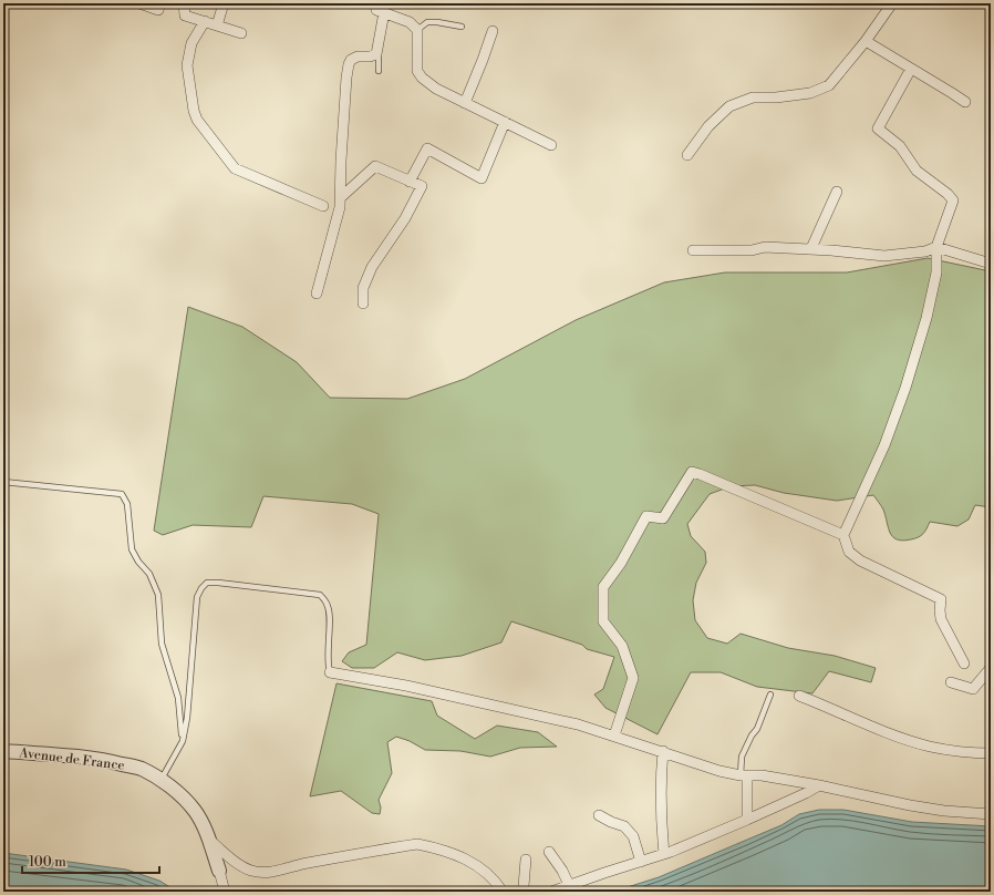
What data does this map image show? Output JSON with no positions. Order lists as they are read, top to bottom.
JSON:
{
  "streets": {
    "street": ["Avenue de France"]
  },
  "scale_bar": "100 m"
}
